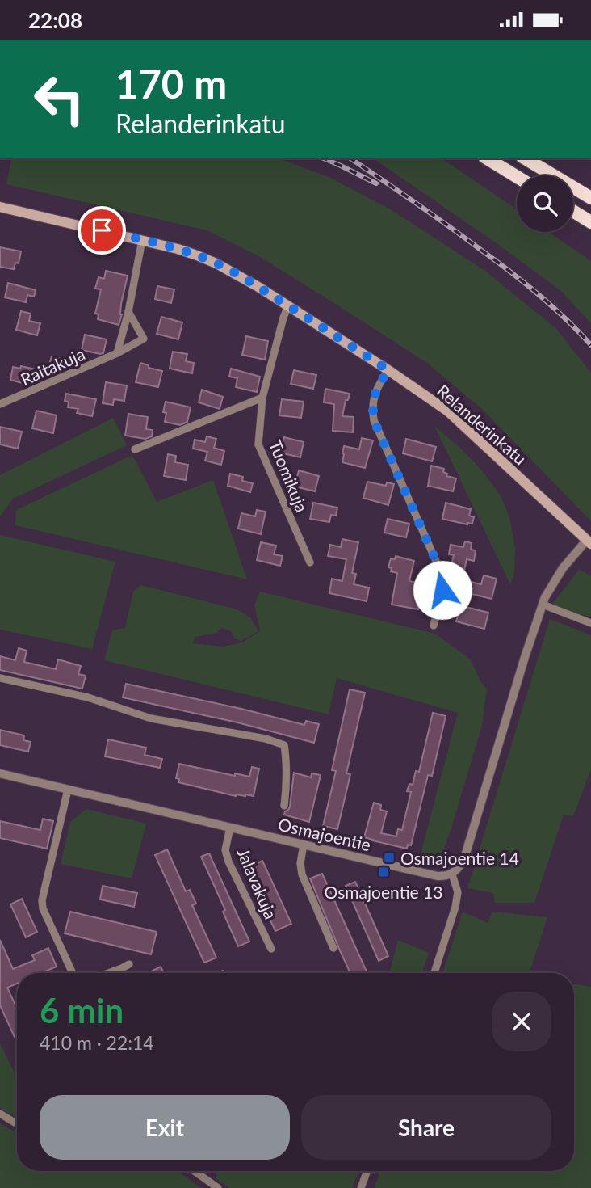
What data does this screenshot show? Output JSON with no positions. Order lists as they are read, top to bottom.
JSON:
{
  "streets": {
    "main road": ["Relanderinkatu"],
    "street": [
      "Raitakuja",
      "Tuomikuja",
      "Osmajoentie",
      "Jalavakuja"
    ]
  },
  "crossings": [
    ["Relanderinkatu", "Tuomikuja"],
    ["Osmajoentie", "Jalavakuja"]
  ],
  "places": {
    "transit": ["Osmajoentie 14", "Osmajoentie 13"]
  },
  "page": {
    "status": "22:08",
    "turn": ["170 m", "Relanderinkatu"],
    "heading": ["6 min", "410 m · 22:14"],
    "buttons": ["Exit", "Share"]
  }
}
